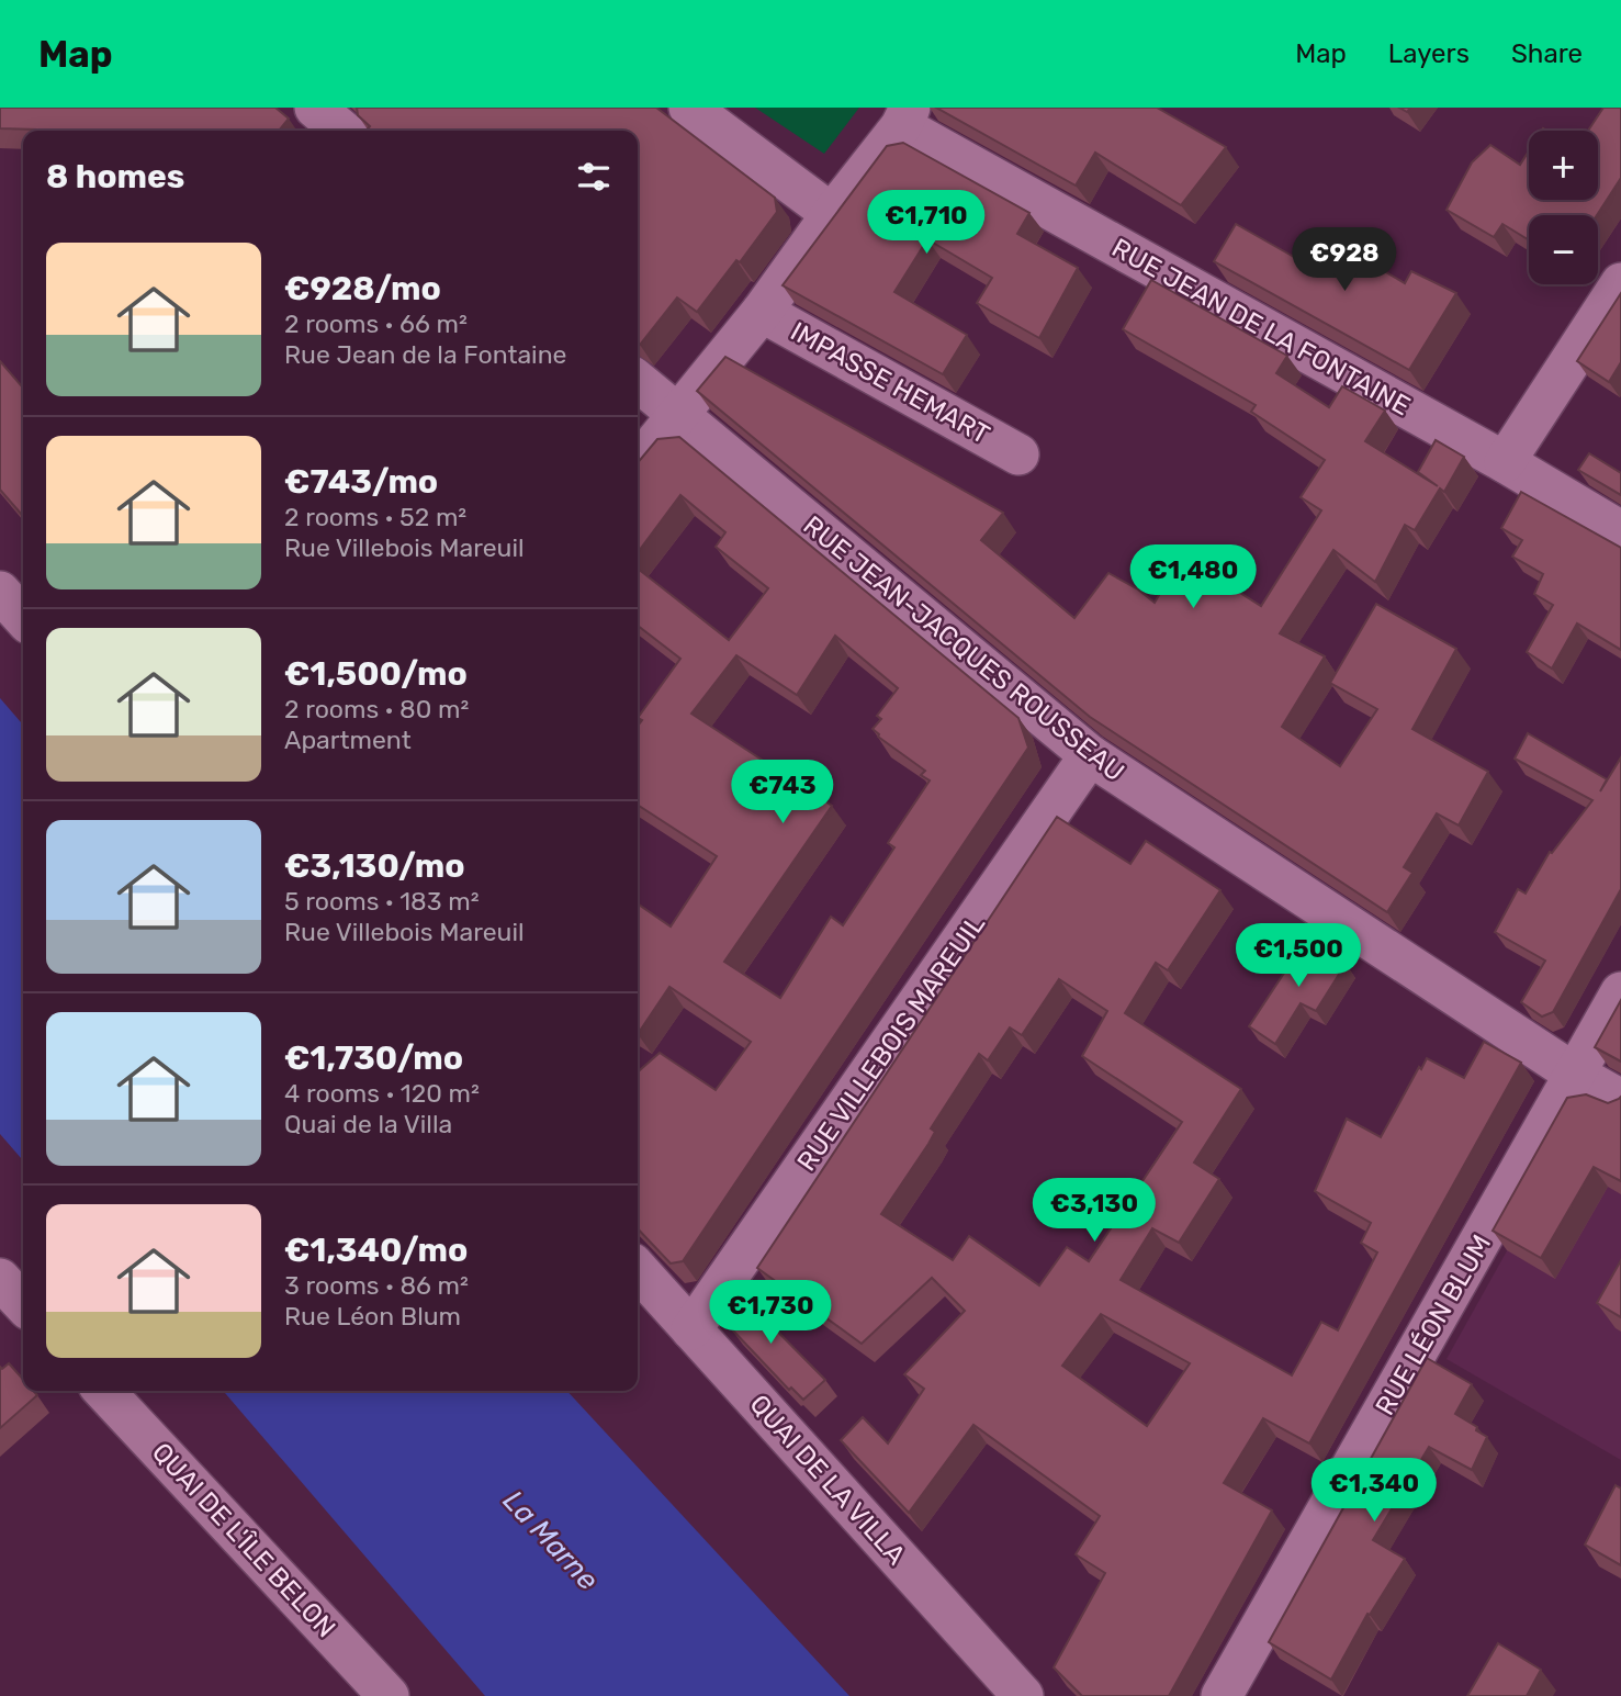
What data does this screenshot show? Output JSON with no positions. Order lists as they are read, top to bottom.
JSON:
{
  "streets": {
    "street": [
      "RUE JEAN DE LA FONTAINE",
      "IMPASSE HEMART",
      "RUE JEAN-JACQUES ROUSSEAU",
      "RUE VILLEBOIS MAREUIL",
      "RUE LÉON BLUM",
      "QUAI DE LA VILLA",
      "QUAI DE L'ÎLE BELON"
    ]
  },
  "crossings": [
    ["RUE JEAN-JACQUES ROUSSEAU", "RUE VILLEBOIS MAREUIL"],
    ["RUE JEAN-JACQUES ROUSSEAU", "RUE LÉON BLUM"],
    ["RUE VILLEBOIS MAREUIL", "QUAI DE LA VILLA"]
  ],
  "water": ["La Marne"],
  "page": {
    "header": "Map",
    "nav": ["Map", "Layers", "Share"],
    "map_buttons": ["+", "−"],
    "heading": "8 homes",
    "price": [
      "€1,710",
      "€928",
      "€1,480",
      "€743",
      "€1,500",
      "€3,130",
      "€1,730",
      "€1,340"
    ],
    "list": [
      {
        "name": "€928/mo",
        "note": "2 rooms · 66 m² · Rue Jean de la Fontaine"
      },
      {
        "name": "€743/mo",
        "note": "2 rooms · 52 m² · Rue Villebois Mareuil"
      },
      {
        "name": "€1,500/mo",
        "note": "2 rooms · 80 m² · Apartment"
      },
      {
        "name": "€3,130/mo",
        "note": "5 rooms · 183 m² · Rue Villebois Mareuil"
      },
      {
        "name": "€1,730/mo",
        "note": "4 rooms · 120 m² · Quai de la Villa"
      },
      {
        "name": "€1,340/mo",
        "note": "3 rooms · 86 m² · Rue Léon Blum"
      }
    ]
  }
}
